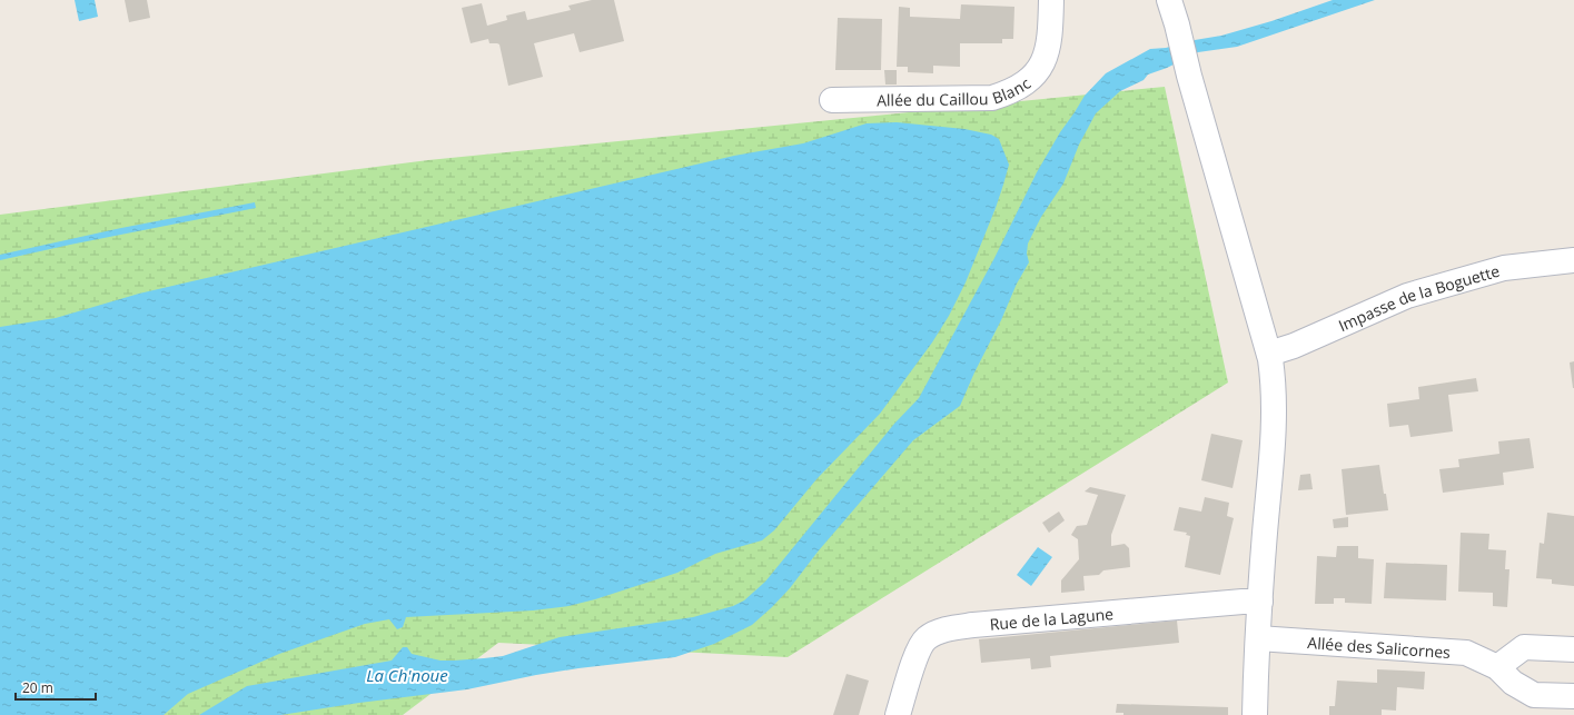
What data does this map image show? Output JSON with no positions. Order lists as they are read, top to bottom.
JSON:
{
  "streets": {
    "street": [
      "Allée du Caillou Blanc",
      "Impasse de la Boguette",
      "Rue de la Lagune",
      "Allée des Salicornes"
    ]
  },
  "water": ["La Ch'noue"],
  "scale_bar": "20 m"
}
